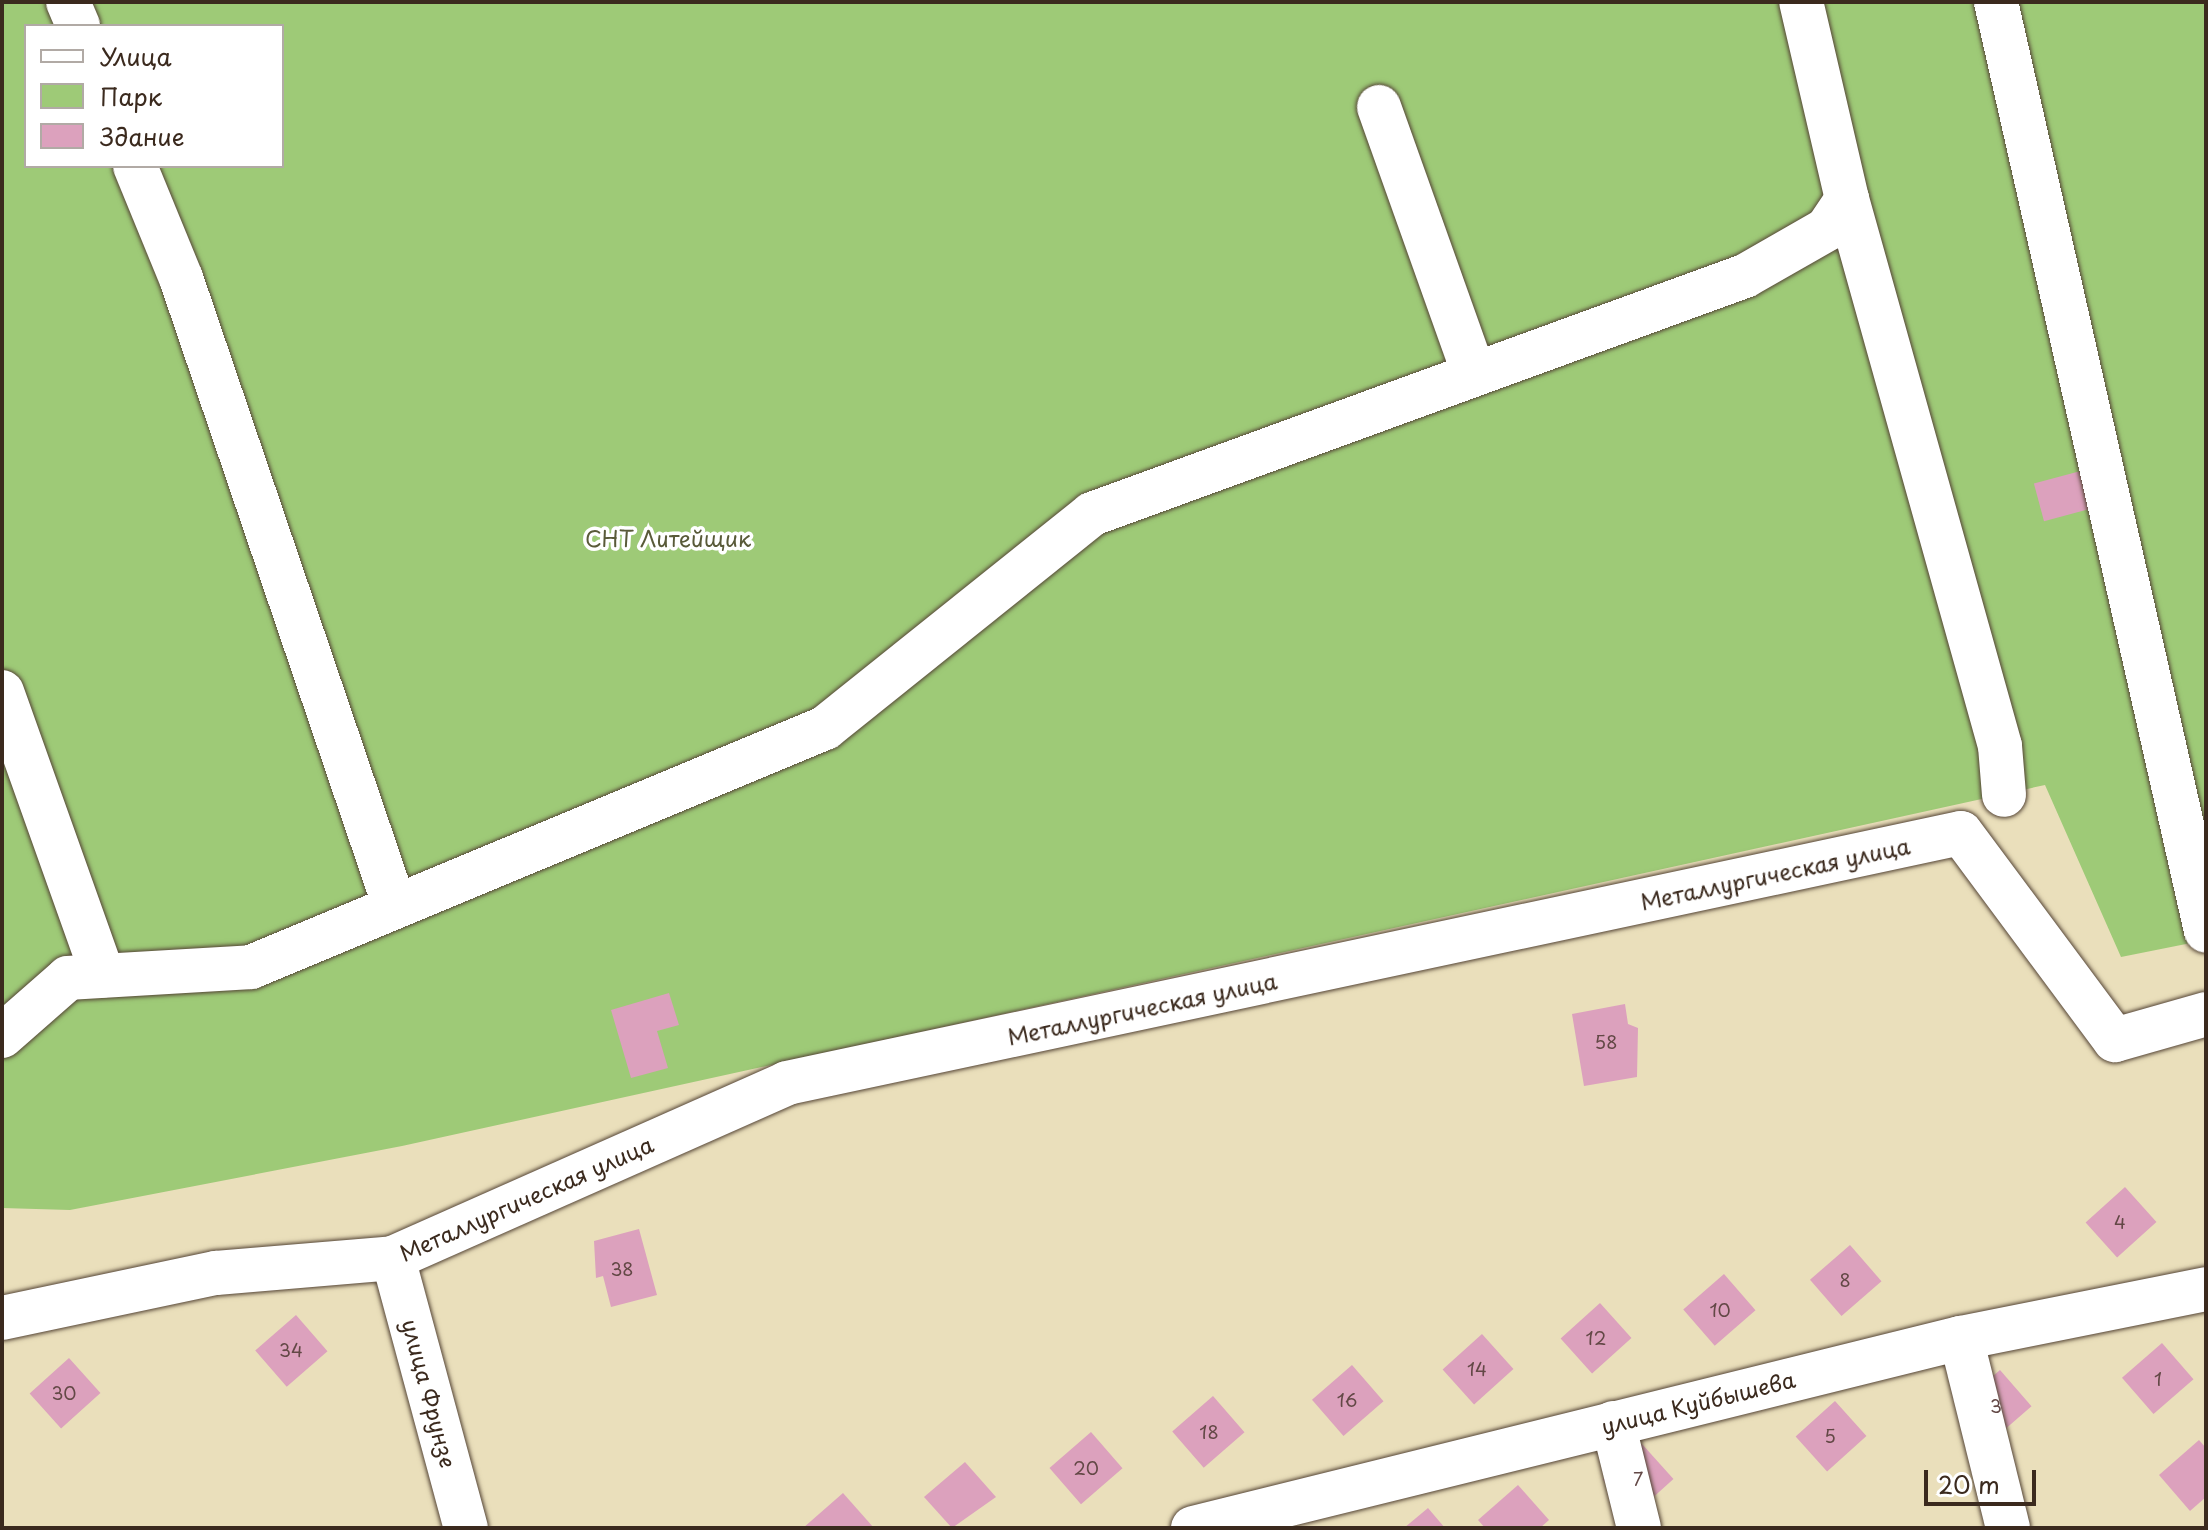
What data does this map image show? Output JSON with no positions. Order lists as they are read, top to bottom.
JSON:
{
  "streets": {
    "street": ["Металлургическая улица", "улица Фрунзе", "улица Куйбышева"]
  },
  "crossings": [
    ["Металлургическая улица", "улица Фрунзе"]
  ],
  "parks": ["СНТ Литейщик"],
  "house_numbers": [
    "58",
    "4",
    "38",
    "8",
    "10",
    "12",
    "34",
    "14",
    "1",
    "30",
    "16",
    "3",
    "18",
    "5",
    "20",
    "7"
  ],
  "legend": ["Улица", "Парк", "Здание"],
  "scale_bar": "20 m"
}
